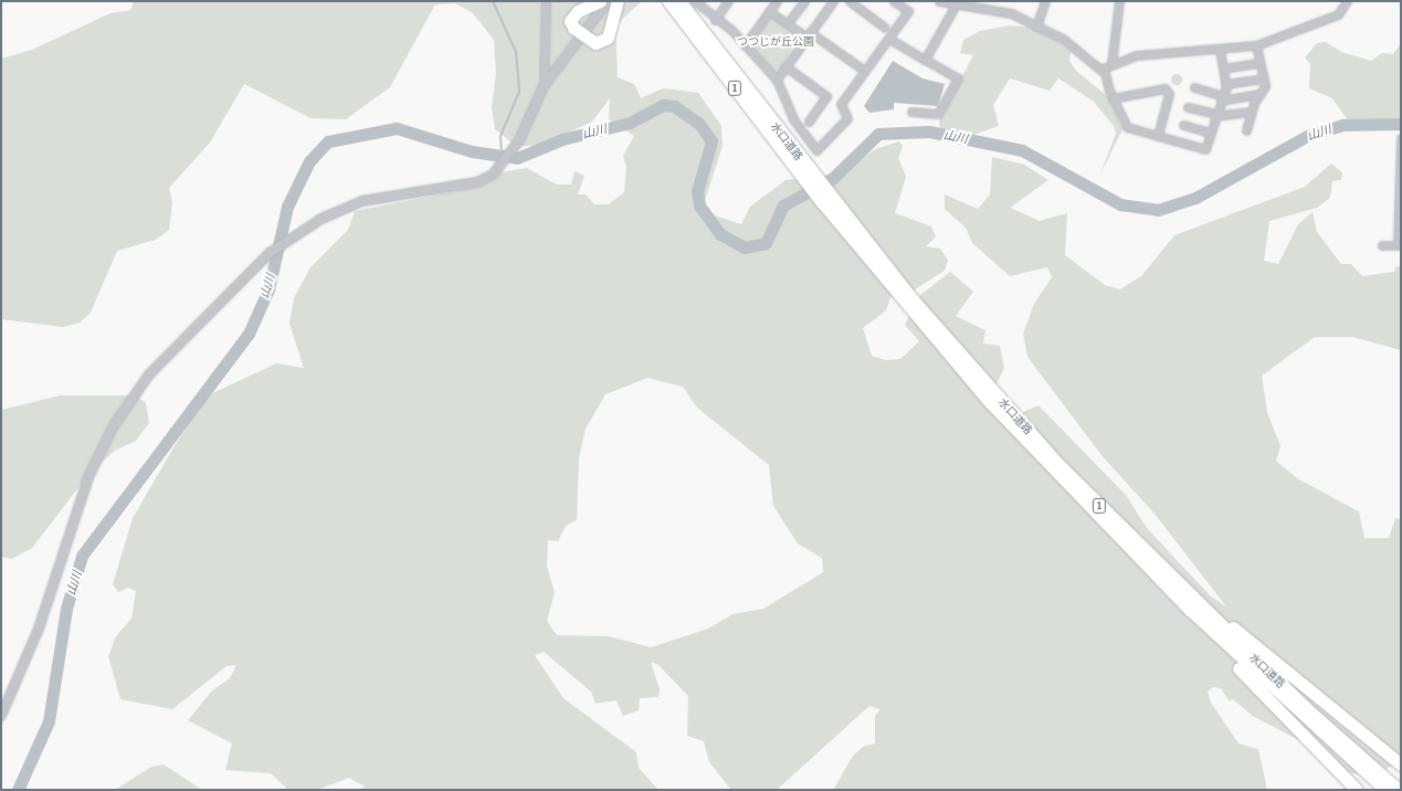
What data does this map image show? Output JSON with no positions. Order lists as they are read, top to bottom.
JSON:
{
  "streets": {
    "highway": ["1", "水口道路"]
  },
  "crossings": [
    ["1", "水口道路"]
  ],
  "water": ["山川"],
  "parks": ["つつじが丘公園"]
}
